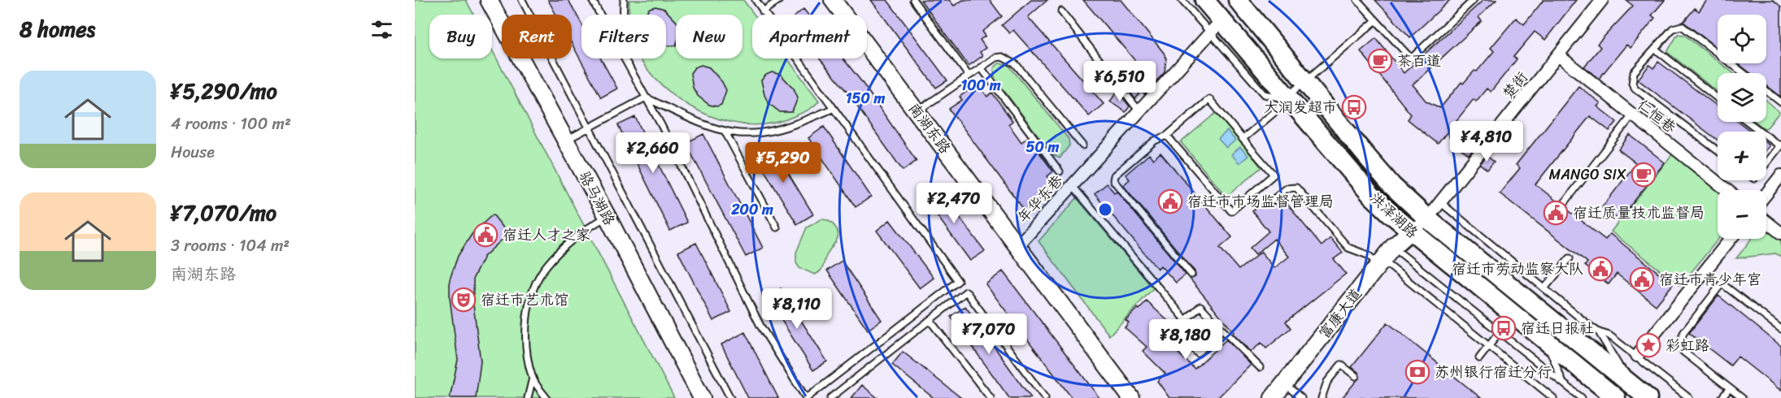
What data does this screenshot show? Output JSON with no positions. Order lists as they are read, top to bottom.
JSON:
{
  "streets": {
    "main road": ["洪泽湖路"],
    "street": [
      "楚街",
      "仁恒巷",
      "南湖东路",
      "骆马湖路",
      "年华东巷",
      "富康大道"
    ]
  },
  "crossings": [
    ["楚街", "仁恒巷"],
    ["楚街", "洪泽湖路"],
    ["楚街", "富康大道"],
    ["南湖东路", "年华东巷"],
    ["年华东巷", "洪泽湖路"],
    ["洪泽湖路", "富康大道"]
  ],
  "places": {
    "cafe": ["茶百道", "MANGO SIX"],
    "bus stop": ["大润发超市", "宿迁日报社"],
    "public building": [
      "宿迁市市场监督管理局",
      "宿迁质量技术监督局",
      "宿迁人才之家",
      "宿迁市劳动监察大队",
      "宿迁市青少年宫"
    ],
    "theatre": ["宿迁市艺术馆"],
    "place": ["彩虹路"],
    "bank": ["苏州银行宿迁分行"]
  },
  "page": {
    "heading": "8 homes",
    "map_buttons": ["+", "−"],
    "chip": [
      "Buy",
      "Rent",
      "Filters",
      "New",
      "Apartment"
    ],
    "list": [
      {
        "name": "¥5,290/mo",
        "note": "4 rooms · 100 m² · House"
      },
      {
        "name": "¥7,070/mo",
        "note": "3 rooms · 104 m² · 南湖东路"
      }
    ],
    "price": [
      "¥6,510",
      "¥4,810",
      "¥2,660",
      "¥5,290",
      "¥2,470",
      "¥8,110",
      "¥7,070",
      "¥8,180"
    ]
  },
  "rings": [
    "100 m",
    "150 m",
    "50 m",
    "200 m"
  ]
}
